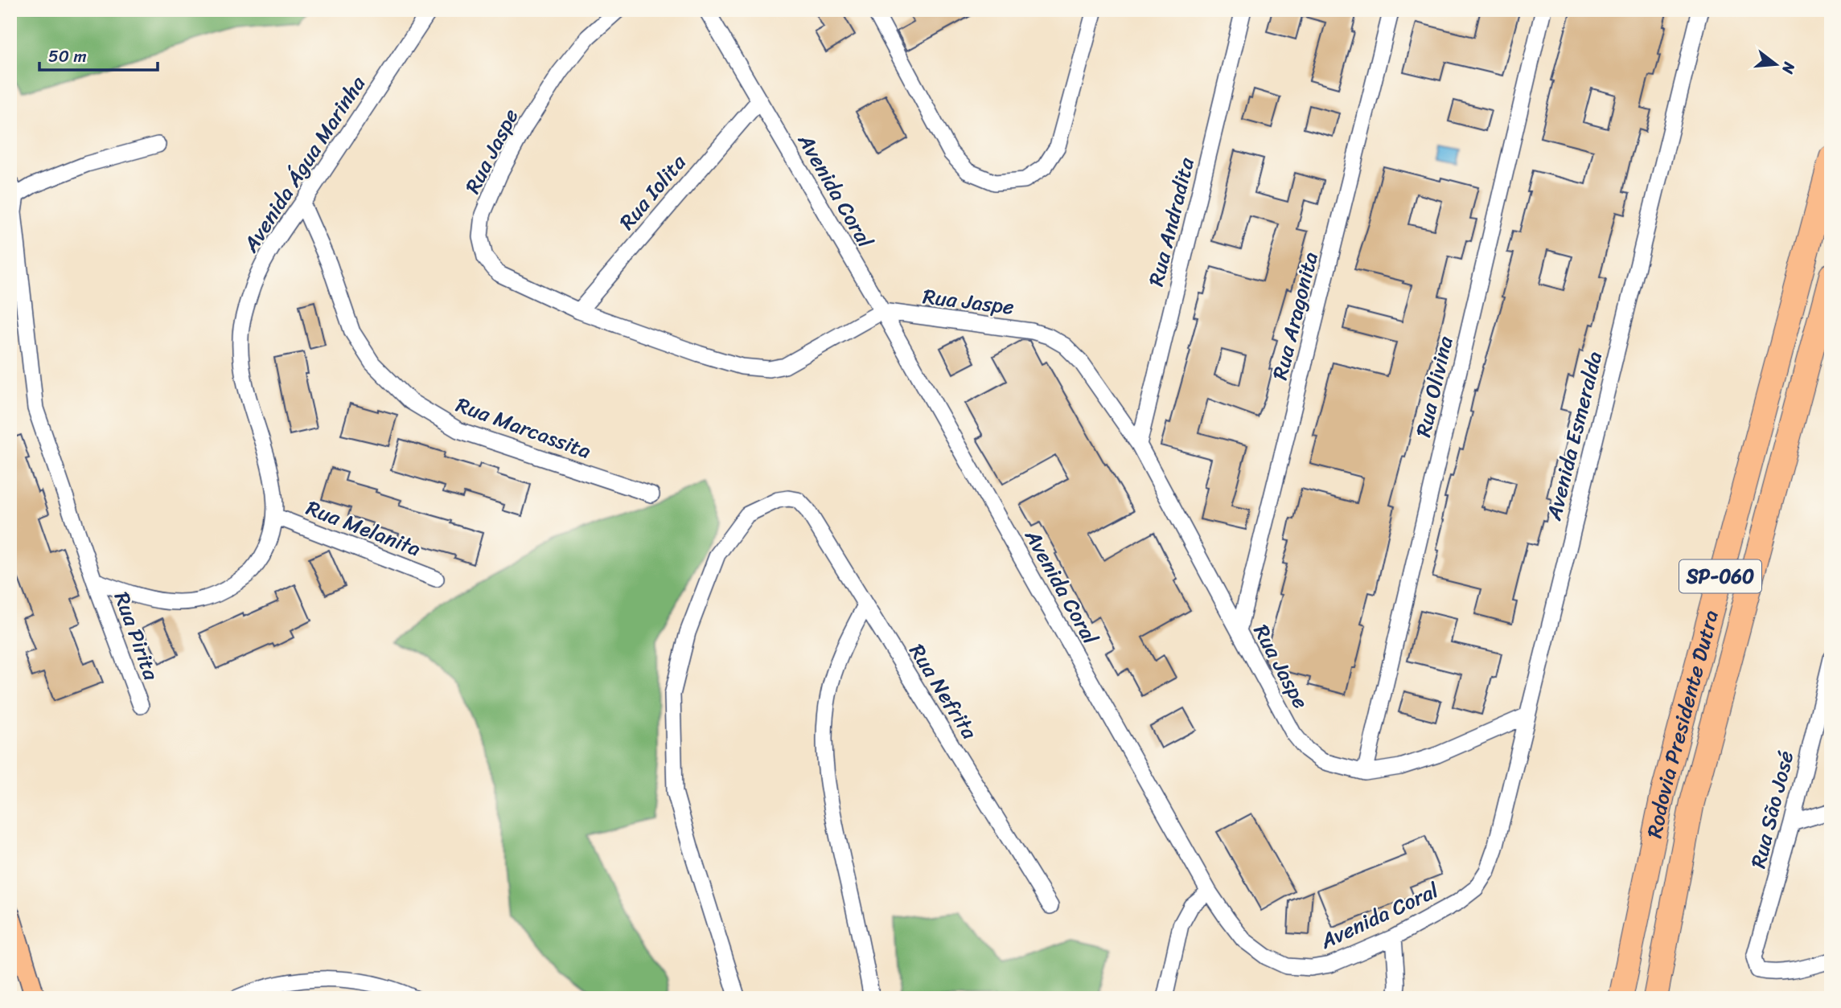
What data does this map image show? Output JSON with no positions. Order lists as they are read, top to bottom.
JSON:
{
  "streets": {
    "highway": ["SP-060", "Rodovia Presidente Dutra"],
    "street": [
      "Rua Jaspe",
      "Avenida Água Marinha",
      "Avenida Coral",
      "Rua Iolita",
      "Rua Andradita",
      "Rua Aragonita",
      "Rua Olivina",
      "Rua Marcassita",
      "Avenida Esmeralda",
      "Rua Melanita",
      "Rua Pirita",
      "Rua Nefrita",
      "Rua São José"
    ]
  },
  "crossings": [
    ["Rua Jaspe", "Avenida Coral"],
    ["Rua Jaspe", "Rua Iolita"],
    ["Rua Jaspe", "Rua Andradita"],
    ["Rua Jaspe", "Rua Aragonita"],
    ["Rua Jaspe", "Rua Olivina"],
    ["Rua Jaspe", "Avenida Esmeralda"],
    ["Avenida Água Marinha", "Rua Marcassita"],
    ["Avenida Água Marinha", "Rua Melanita"],
    ["Avenida Água Marinha", "Rua Pirita"],
    ["Avenida Coral", "Rua Iolita"],
    ["Avenida Coral", "Avenida Esmeralda"]
  ],
  "scale_bar": "50 m",
  "north": "right"
}
